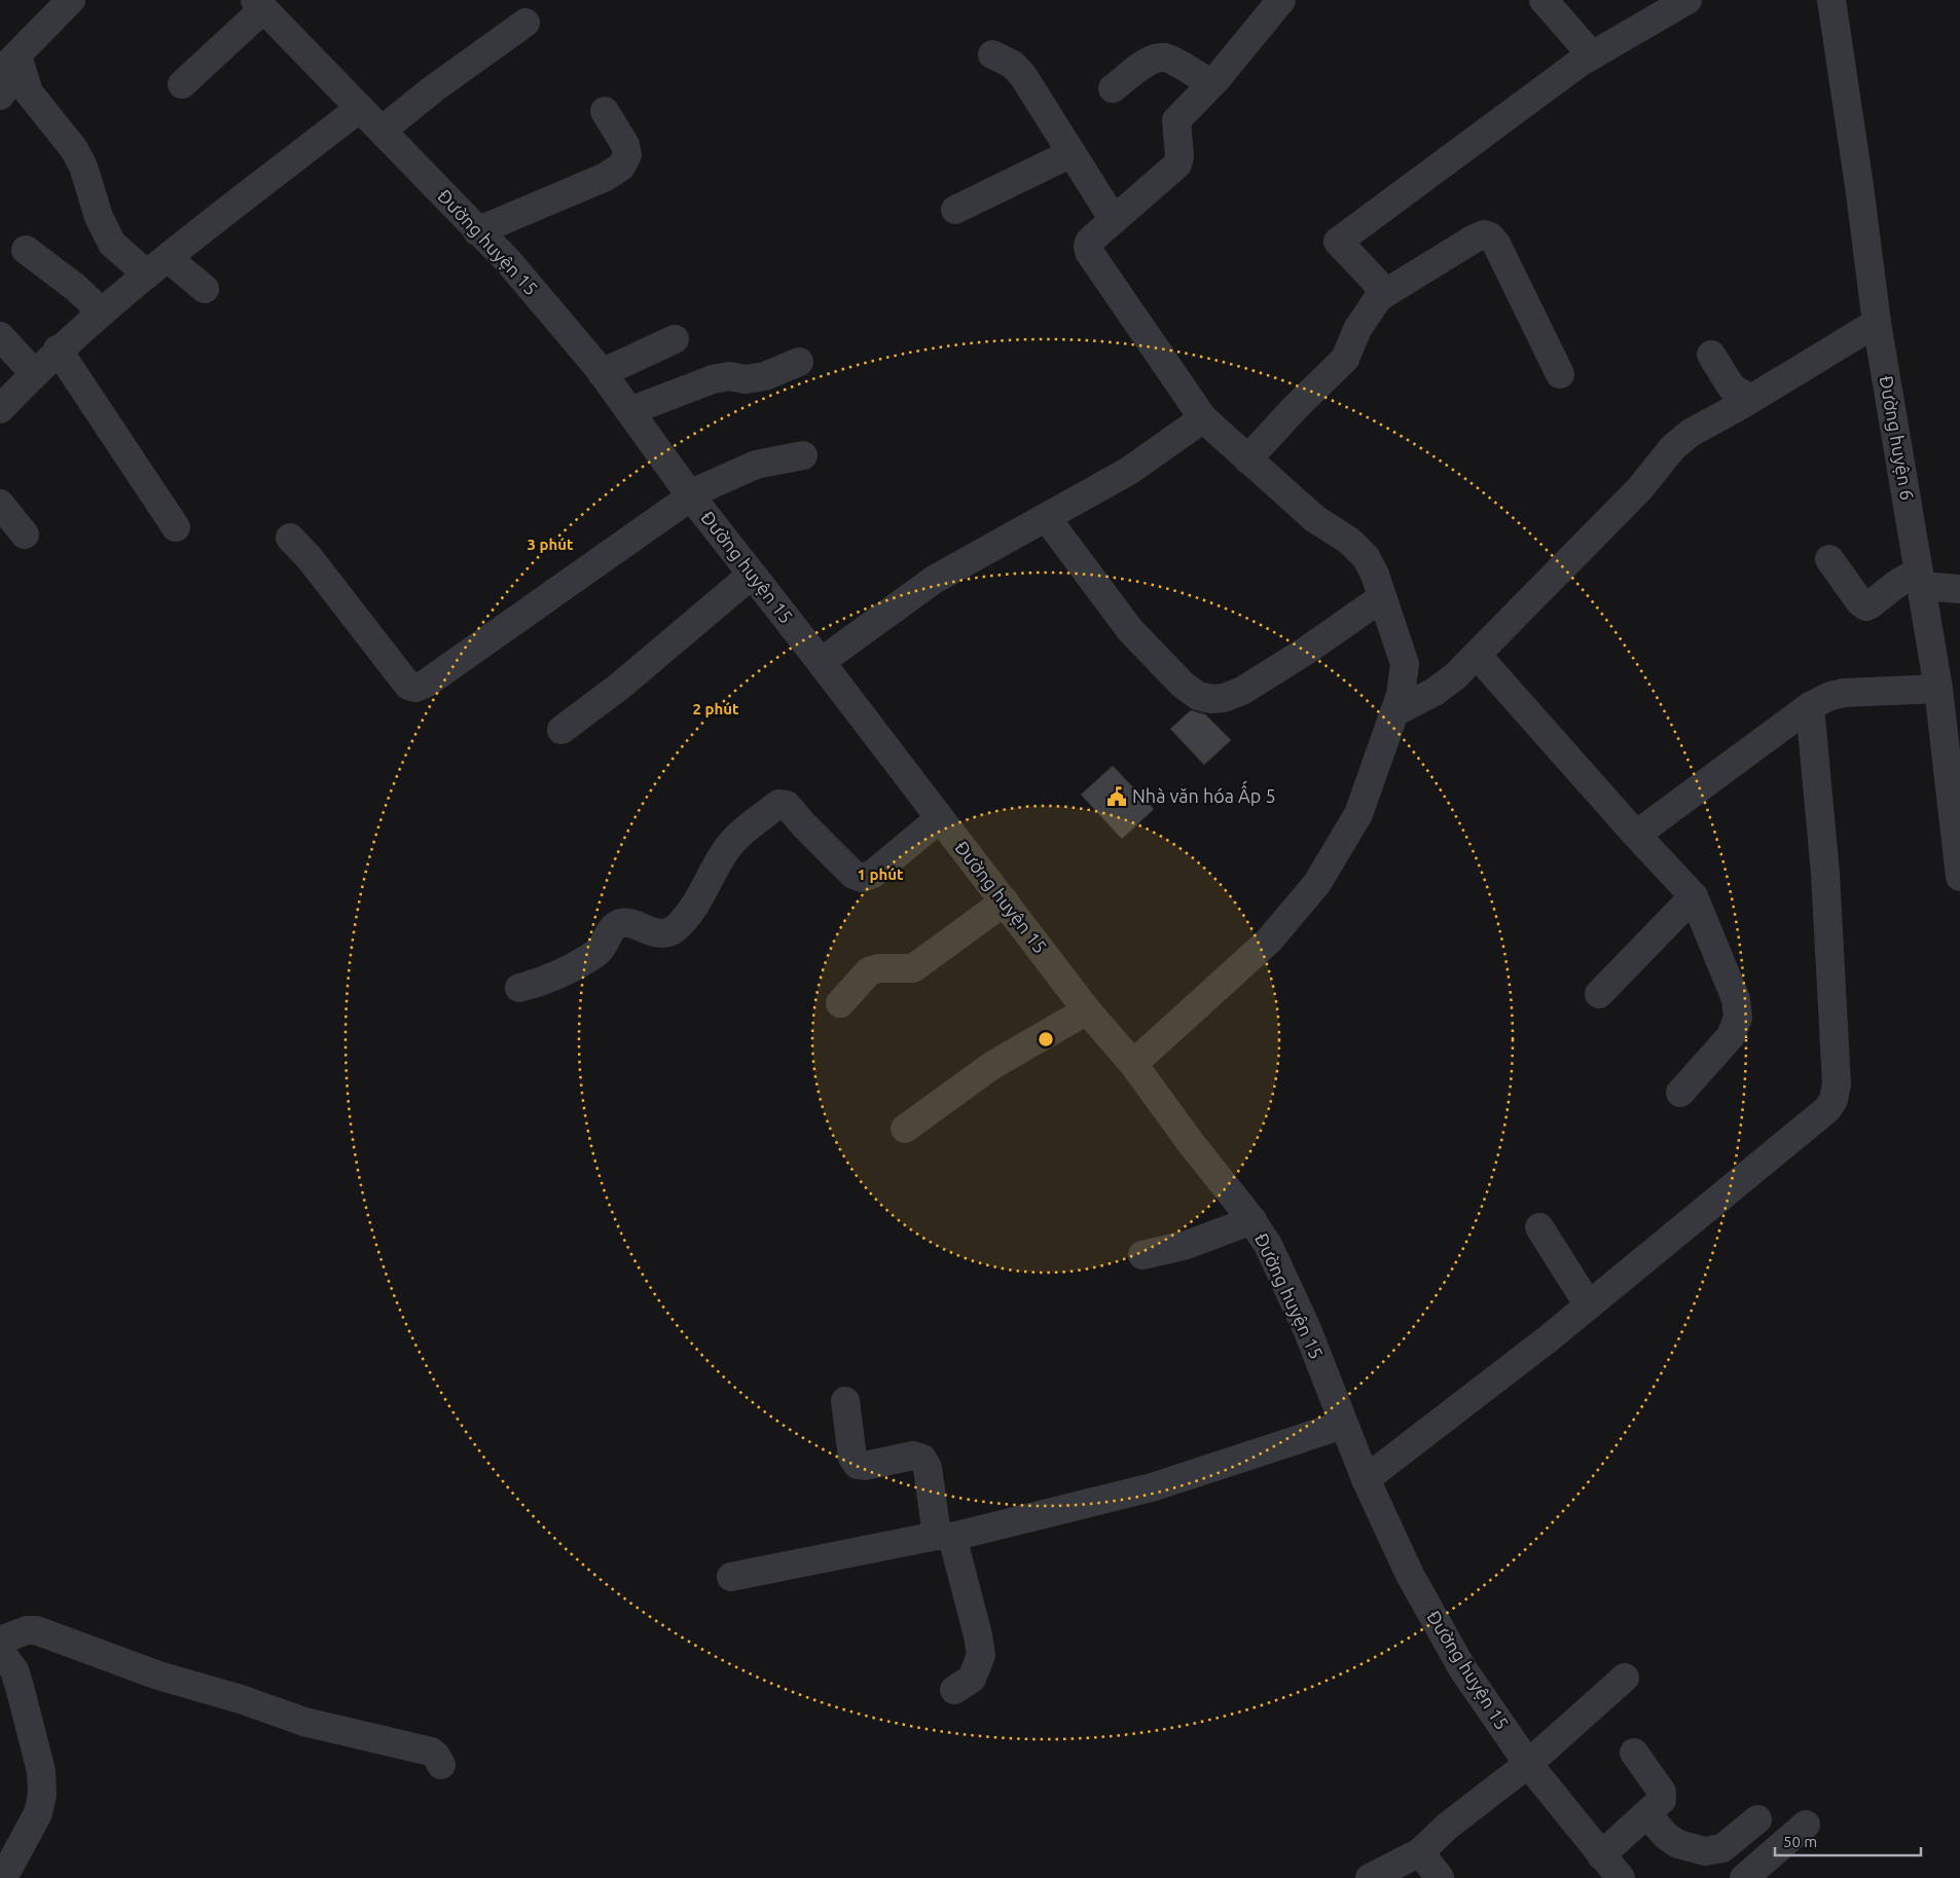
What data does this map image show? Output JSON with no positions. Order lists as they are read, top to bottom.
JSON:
{
  "streets": {
    "street": ["Đường huyện 15", "Đường huyện 6"]
  },
  "places": {
    "public building": ["Nhà văn hóa Ấp 5"]
  },
  "scale_bar": "50 m",
  "rings": ["3 phút", "2 phút", "1 phút"]
}
